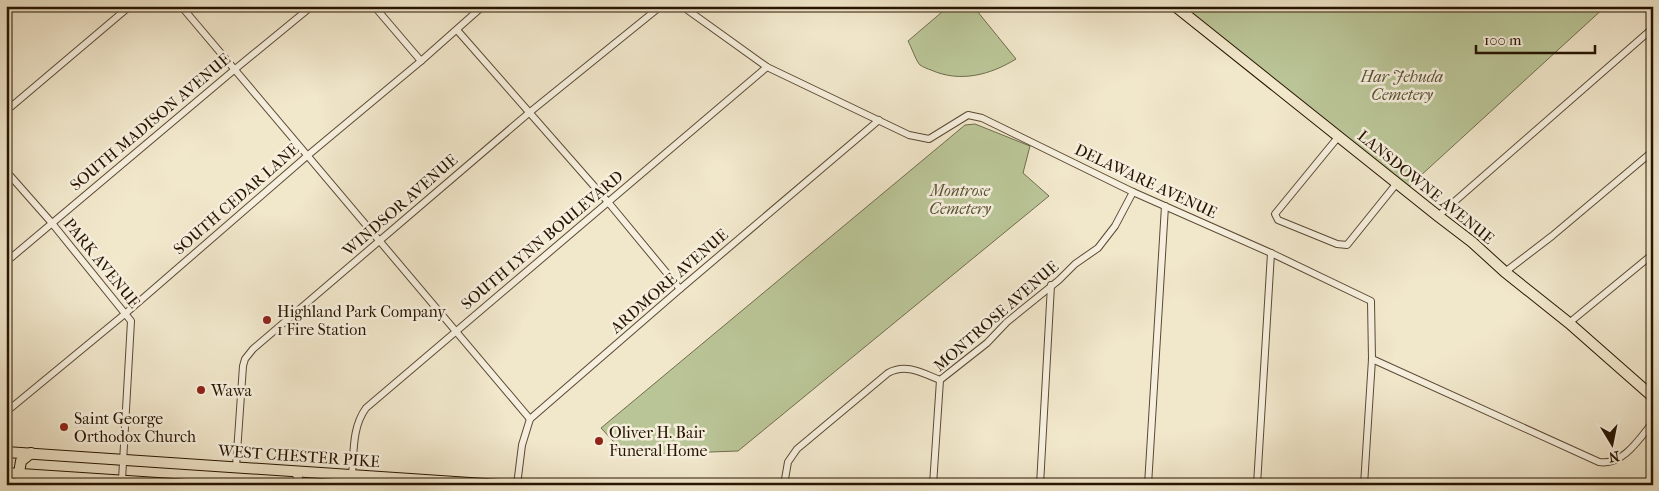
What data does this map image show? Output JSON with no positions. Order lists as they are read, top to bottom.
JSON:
{
  "streets": {
    "main road": ["LANSDOWNE AVENUE", "WEST CHESTER PIKE"],
    "street": [
      "SOUTH MADISON AVENUE",
      "DELAWARE AVENUE",
      "SOUTH CEDAR LANE",
      "WINDSOR AVENUE",
      "SOUTH LYNN BOULEVARD",
      "PARK AVENUE",
      "ARDMORE AVENUE",
      "MONTROSE AVENUE"
    ]
  },
  "crossings": [
    ["SOUTH MADISON AVENUE", "PARK AVENUE"],
    ["DELAWARE AVENUE", "ARDMORE AVENUE"],
    ["DELAWARE AVENUE", "MONTROSE AVENUE"],
    ["SOUTH CEDAR LANE", "PARK AVENUE"],
    ["WINDSOR AVENUE", "WEST CHESTER PIKE"],
    ["SOUTH LYNN BOULEVARD", "WEST CHESTER PIKE"],
    ["PARK AVENUE", "WEST CHESTER PIKE"]
  ],
  "parks": ["Har Jehuda Cemetery", "Montrose Cemetery"],
  "places": [
    "Highland Park Company 1 Fire Station",
    "Wawa",
    "Saint George Orthodox Church",
    "Oliver H. Bair Funeral Home"
  ],
  "scale_bar": "100 m",
  "north": "bottom"
}
